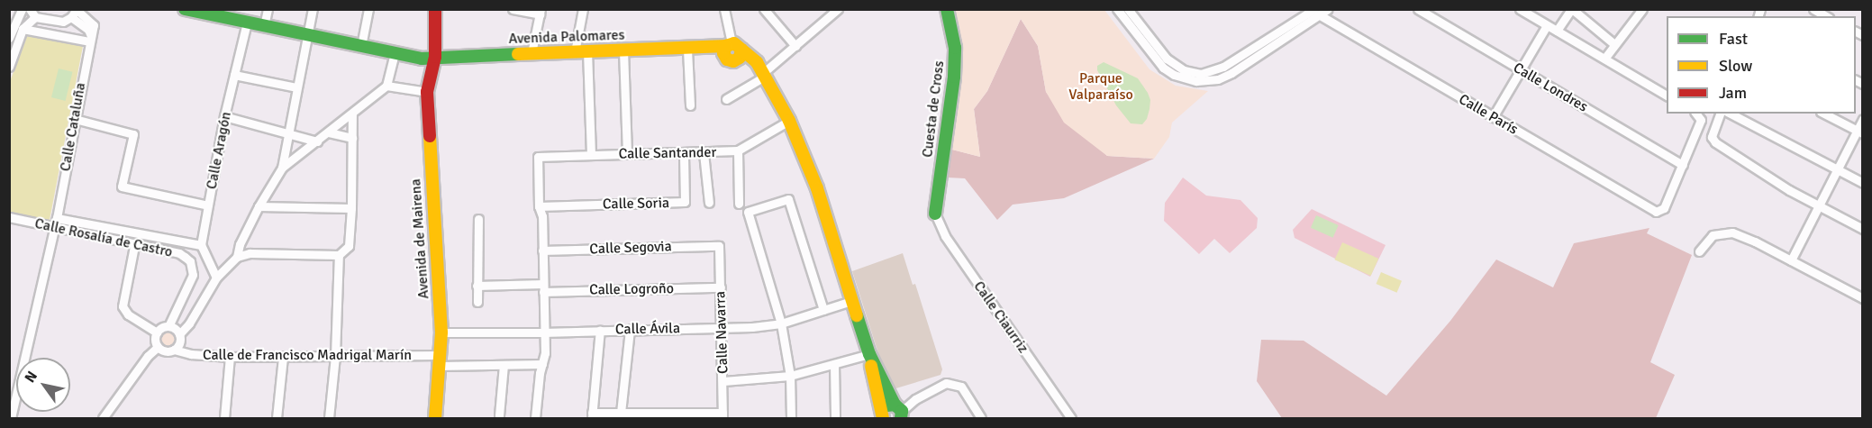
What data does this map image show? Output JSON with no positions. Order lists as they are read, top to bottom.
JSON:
{
  "streets": {
    "street": [
      "Avenida Palomares",
      "Calle Londres",
      "Cuesta de Cross",
      "Calle París",
      "Calle Cataluña",
      "Calle Aragón",
      "Calle Santander",
      "Calle Soria",
      "Calle Rosalía de Castro",
      "Avenida de Mairena",
      "Calle Segovia",
      "Calle Logroño",
      "Calle Ciaurriz",
      "Calle Ávila",
      "Calle Navarra",
      "Calle de Francisco Madrigal Marín"
    ]
  },
  "crossings": [
    ["Avenida Palomares", "Calle Aragón"],
    ["Avenida Palomares", "Avenida de Mairena"],
    ["Calle Londres", "Calle París"],
    ["Cuesta de Cross", "Calle Ciaurriz"],
    ["Calle Cataluña", "Calle Rosalía de Castro"],
    ["Calle Santander", "Calle Soria"],
    ["Calle Rosalía de Castro", "Calle de Francisco Madrigal Marín"],
    ["Avenida de Mairena", "Calle Ávila"],
    ["Avenida de Mairena", "Calle de Francisco Madrigal Marín"],
    ["Calle Segovia", "Calle Navarra"],
    ["Calle Logroño", "Calle Navarra"],
    ["Calle Ávila", "Calle Navarra"]
  ],
  "parks": ["Parque Valparaíso"],
  "legend": ["Fast", "Slow", "Jam"],
  "north": "top left"
}
